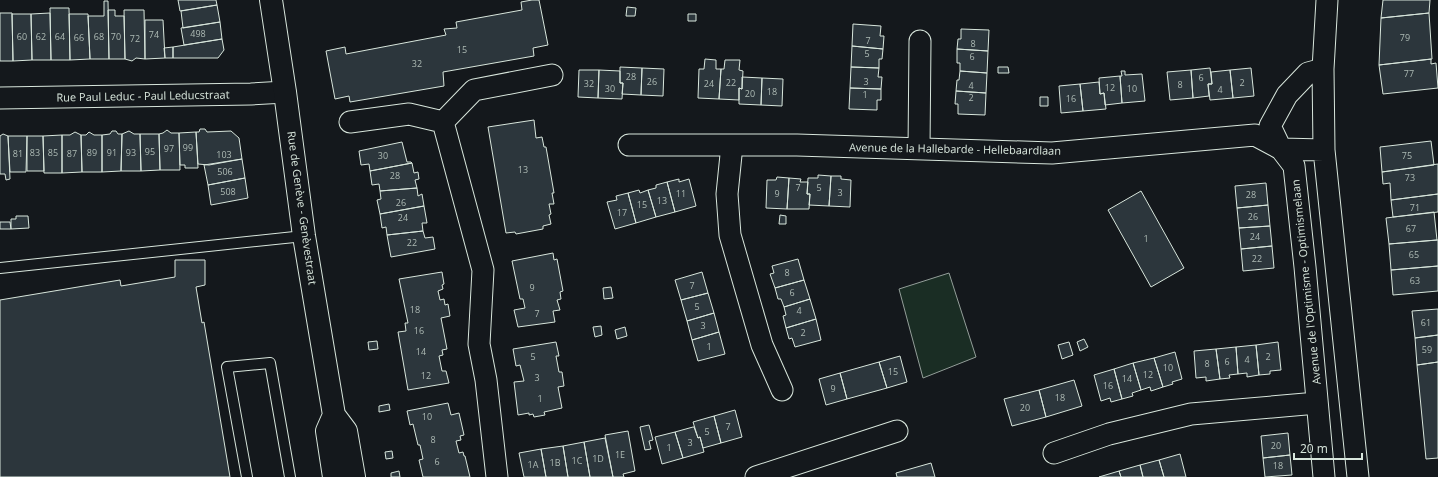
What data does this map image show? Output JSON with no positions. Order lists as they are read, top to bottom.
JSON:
{
  "streets": {
    "street": [
      "Rue Paul Leduc - Paul Leducstraat",
      "Avenue de la Hallebarde - Hellebaardlaan",
      "Rue de Genève - Genèvestraat",
      "Avenue de l'Optimisme - Optimismelaan"
    ]
  },
  "crossings": [
    ["Rue Paul Leduc - Paul Leducstraat", "Rue de Genève - Genèvestraat"],
    ["Avenue de la Hallebarde - Hellebaardlaan", "Avenue de l'Optimisme - Optimismelaan"]
  ],
  "house_numbers": [
    "498",
    "74",
    "60",
    "62",
    "64",
    "68",
    "70",
    "66",
    "79",
    "72",
    "7",
    "8",
    "15",
    "5",
    "6",
    "32",
    "77",
    "28",
    "6",
    "26",
    "3",
    "22",
    "2",
    "32",
    "24",
    "8",
    "4",
    "12",
    "30",
    "10",
    "4",
    "18",
    "20",
    "1",
    "2",
    "16",
    "99",
    "97",
    "95",
    "83",
    "85",
    "89",
    "91",
    "93",
    "81",
    "87",
    "103",
    "30",
    "75",
    "13",
    "506",
    "28",
    "73",
    "7",
    "5",
    "508",
    "3",
    "11",
    "9",
    "28",
    "13",
    "26",
    "15",
    "71",
    "17",
    "26",
    "24",
    "67",
    "24",
    "1",
    "22",
    "65",
    "22",
    "8",
    "63",
    "7",
    "9",
    "6",
    "5",
    "18",
    "4",
    "7",
    "61",
    "3",
    "16",
    "2",
    "1",
    "59",
    "14",
    "5",
    "2",
    "4",
    "6",
    "8",
    "10",
    "15",
    "12",
    "12",
    "3",
    "14",
    "16",
    "9",
    "18",
    "1",
    "20",
    "10",
    "7",
    "5",
    "8",
    "3",
    "20",
    "1",
    "1E",
    "1D",
    "1C",
    "6",
    "1B",
    "1A",
    "18"
  ],
  "scale_bar": "20 m"
}
